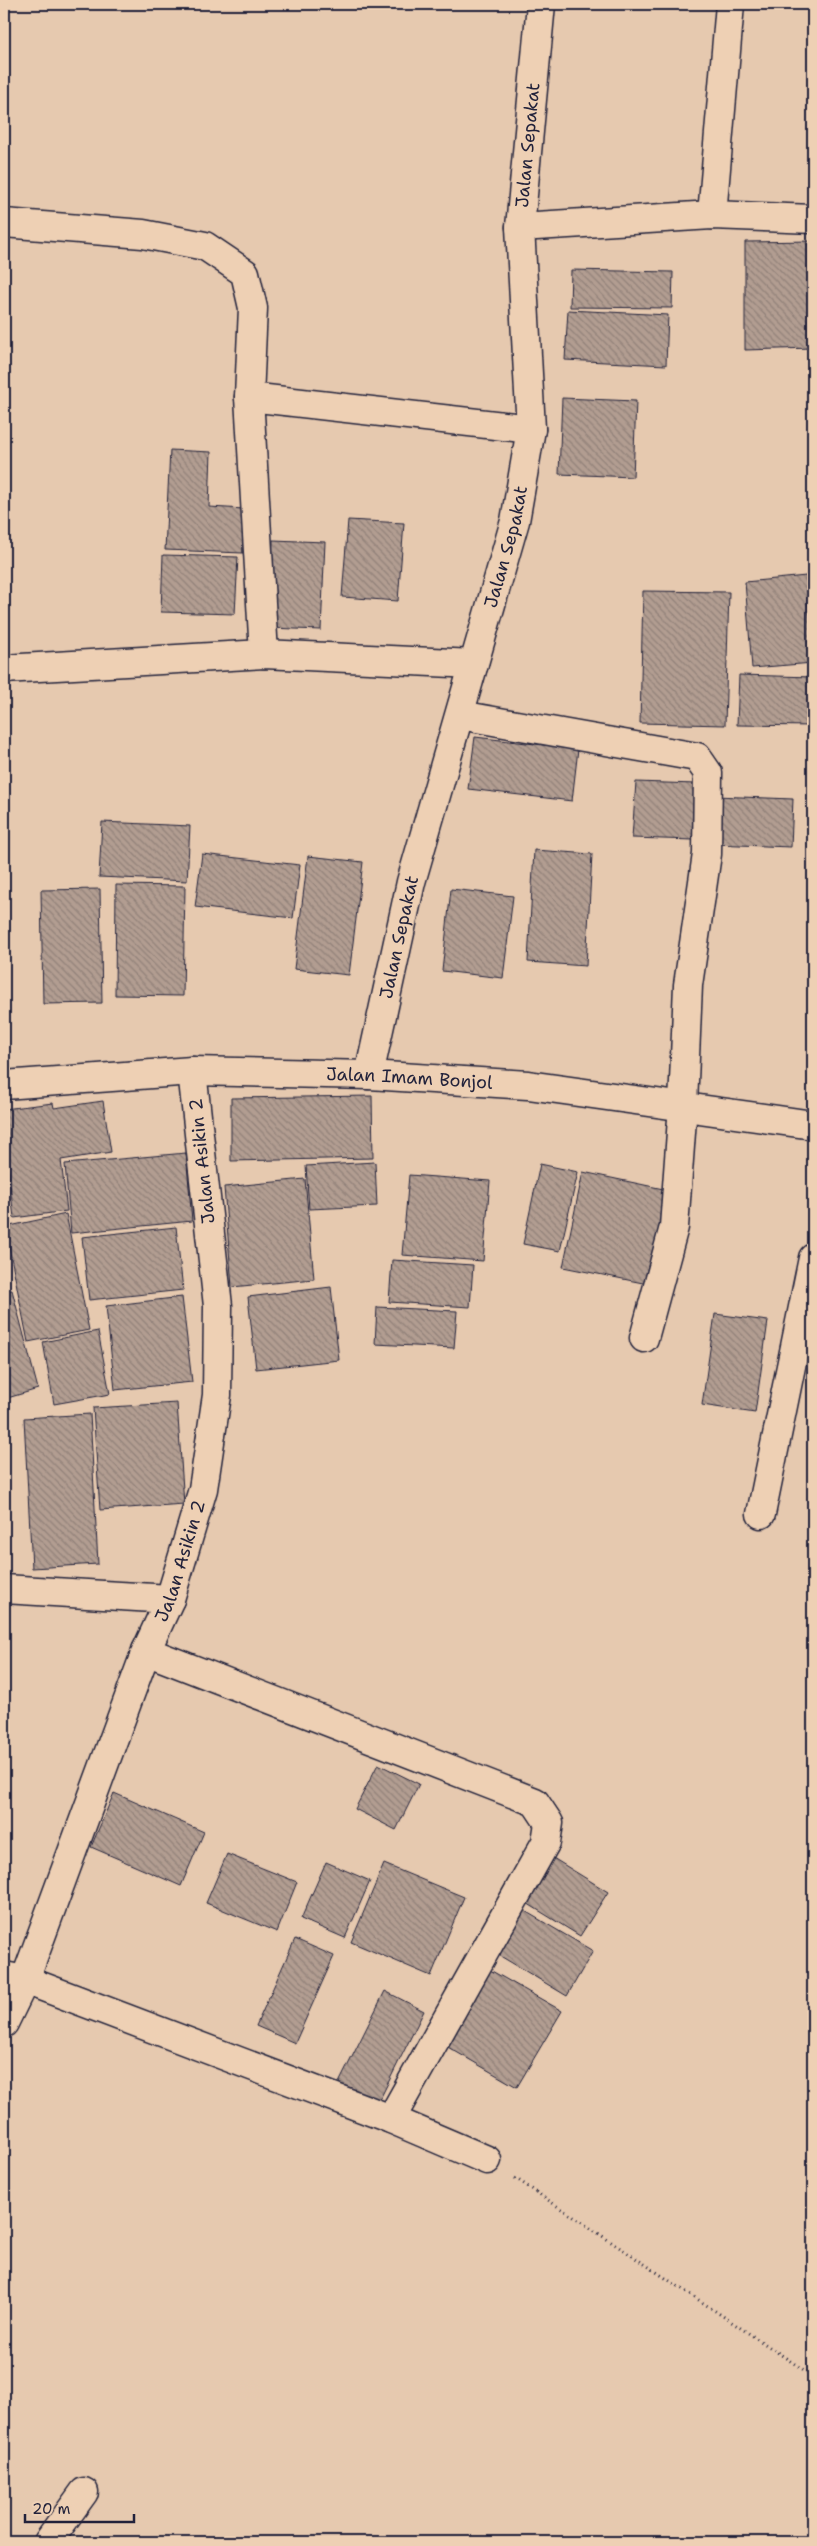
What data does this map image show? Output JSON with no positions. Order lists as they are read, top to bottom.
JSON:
{
  "streets": {
    "main road": ["Jalan Sepakat", "Jalan Imam Bonjol", "Jalan Asikin 2"]
  },
  "crossings": [
    ["Jalan Sepakat", "Jalan Imam Bonjol"],
    ["Jalan Imam Bonjol", "Jalan Asikin 2"]
  ],
  "scale_bar": "20 m"
}
